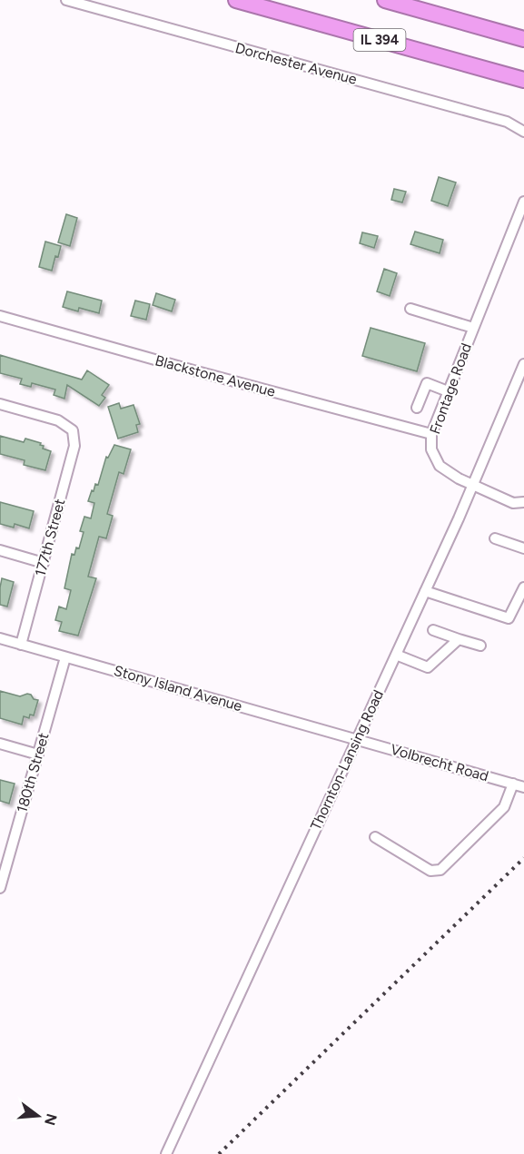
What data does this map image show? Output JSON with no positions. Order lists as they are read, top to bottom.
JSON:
{
  "streets": {
    "highway": ["IL 394"],
    "street": [
      "Dorchester Avenue",
      "Blackstone Avenue",
      "Frontage Road",
      "177th Street",
      "Stony Island Avenue",
      "Thornton-Lansing Road",
      "Volbrecht Road",
      "180th Street"
    ]
  },
  "crossings": [
    ["Blackstone Avenue", "Frontage Road"],
    ["Frontage Road", "Thornton-Lansing Road"],
    ["177th Street", "Stony Island Avenue"],
    ["Stony Island Avenue", "Thornton-Lansing Road"],
    ["Stony Island Avenue", "Volbrecht Road"],
    ["Stony Island Avenue", "180th Street"],
    ["Thornton-Lansing Road", "Volbrecht Road"]
  ],
  "north": "right"
}
